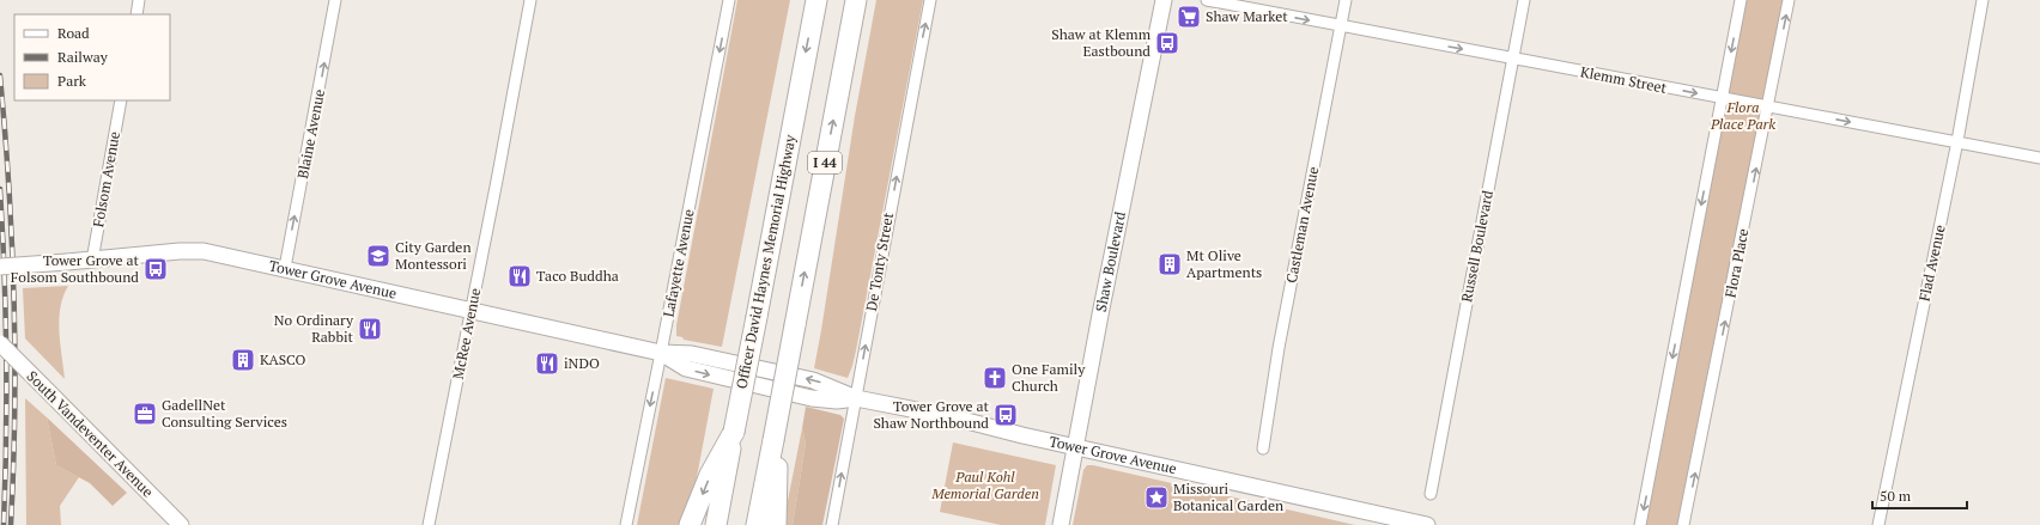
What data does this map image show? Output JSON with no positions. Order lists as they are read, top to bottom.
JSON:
{
  "streets": {
    "highway": ["I 44", "Officer David Haynes Memorial Highway"],
    "street": [
      "Klemm Street",
      "Blaine Avenue",
      "Folsom Avenue",
      "Castleman Avenue",
      "Russell Boulevard",
      "De Tonty Street",
      "Shaw Boulevard",
      "Lafayette Avenue",
      "Flora Place",
      "Flad Avenue",
      "Tower Grove Avenue",
      "McRee Avenue",
      "South Vandeventer Avenue"
    ]
  },
  "crossings": [
    ["Klemm Street", "Castleman Avenue"],
    ["Klemm Street", "Russell Boulevard"],
    ["Klemm Street", "Flora Place"],
    ["Klemm Street", "Flad Avenue"],
    ["Blaine Avenue", "Tower Grove Avenue"],
    ["Folsom Avenue", "Tower Grove Avenue"],
    ["De Tonty Street", "Tower Grove Avenue"],
    ["Shaw Boulevard", "Tower Grove Avenue"],
    ["Lafayette Avenue", "Tower Grove Avenue"],
    ["Tower Grove Avenue", "McRee Avenue"]
  ],
  "one_way": [
    "Klemm Street",
    "Blaine Avenue",
    "De Tonty Street",
    "Lafayette Avenue"
  ],
  "parks": ["Flora Place Park", "Paul Kohl Memorial Garden"],
  "places": {
    "supermarket": ["Shaw Market"],
    "bus stop": ["Shaw at Klemm Eastbound", "Tower Grove at Folsom Southbound", "Tower Grove at Shaw Northbound"],
    "school or university": ["City Garden Montessori"],
    "building": ["Mt Olive Apartments", "KASCO"],
    "restaurant": ["Taco Buddha", "No Ordinary Rabbit", "iNDO"],
    "church": ["One Family Church"],
    "office": ["GadellNet Consulting Services"],
    "place": ["Missouri Botanical Garden"]
  },
  "legend": ["Road", "Railway", "Park"],
  "scale_bar": "50 m"
}
